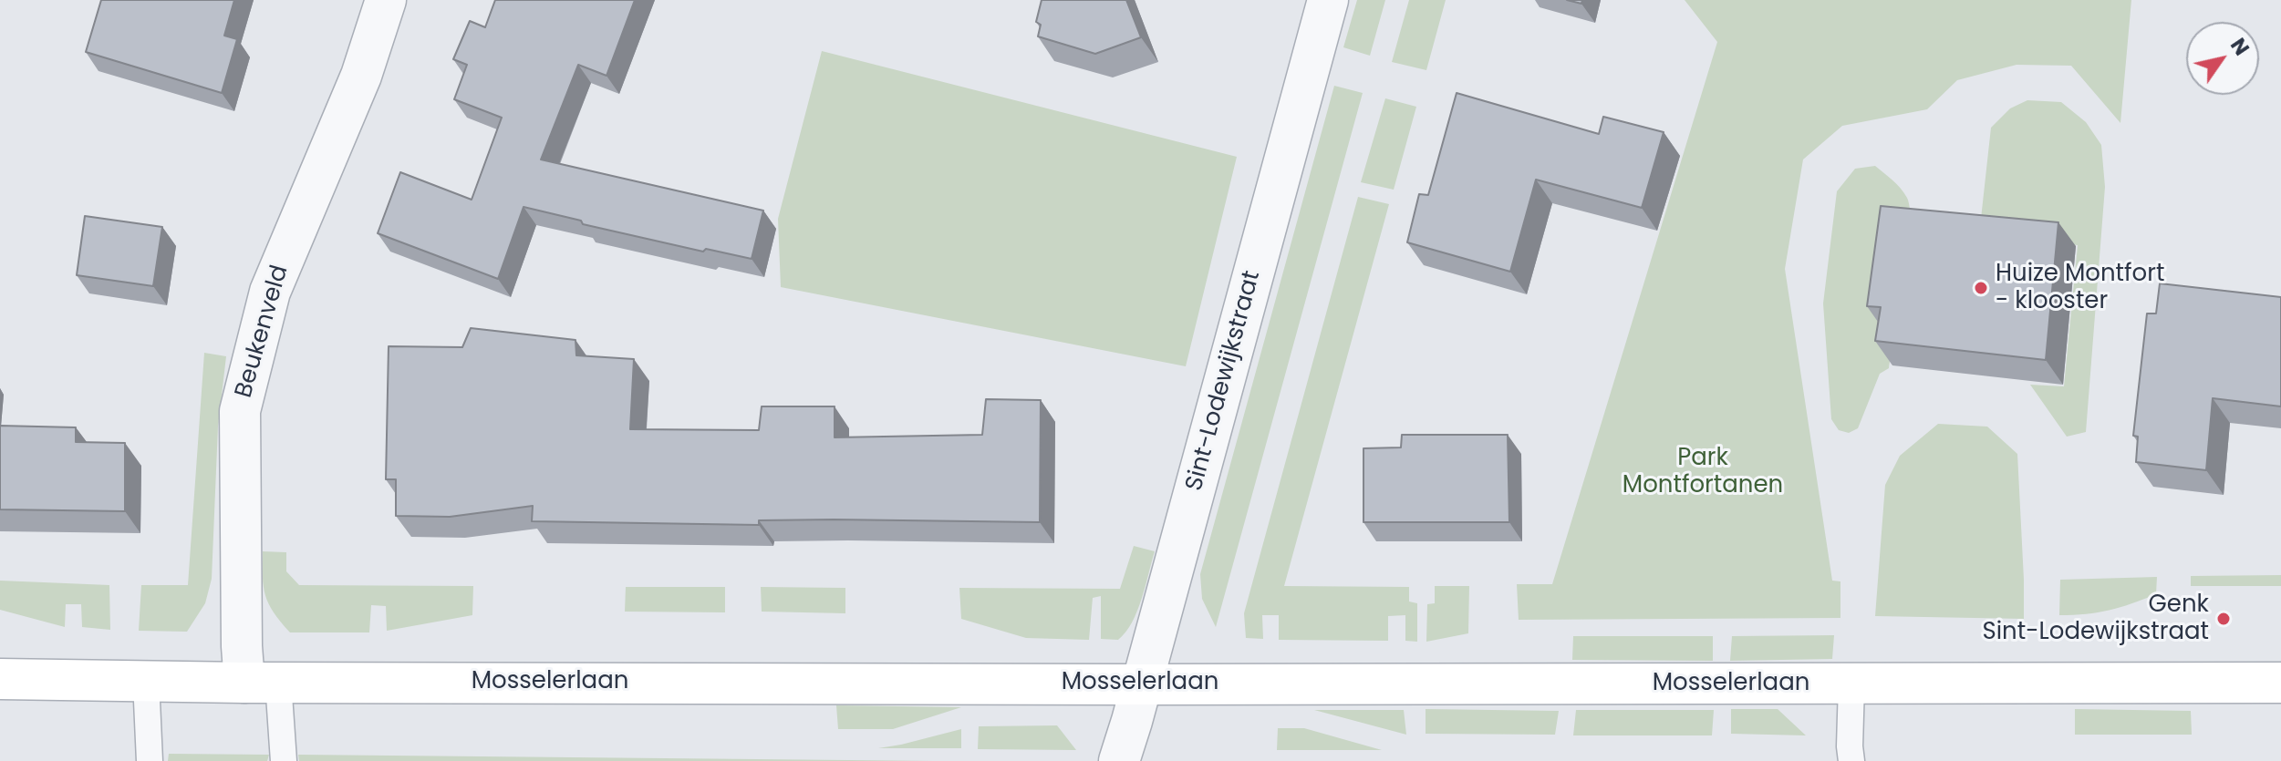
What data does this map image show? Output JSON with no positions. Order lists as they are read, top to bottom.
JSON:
{
  "streets": {
    "street": ["Beukenveld", "Sint-Lodewijkstraat", "Mosselerlaan"]
  },
  "crossings": [
    ["Beukenveld", "Mosselerlaan"],
    ["Sint-Lodewijkstraat", "Mosselerlaan"]
  ],
  "parks": ["Park Montfortanen"],
  "places": ["Huize Montfort - klooster", "Genk Sint-Lodewijkstraat"],
  "north": "top right"
}
